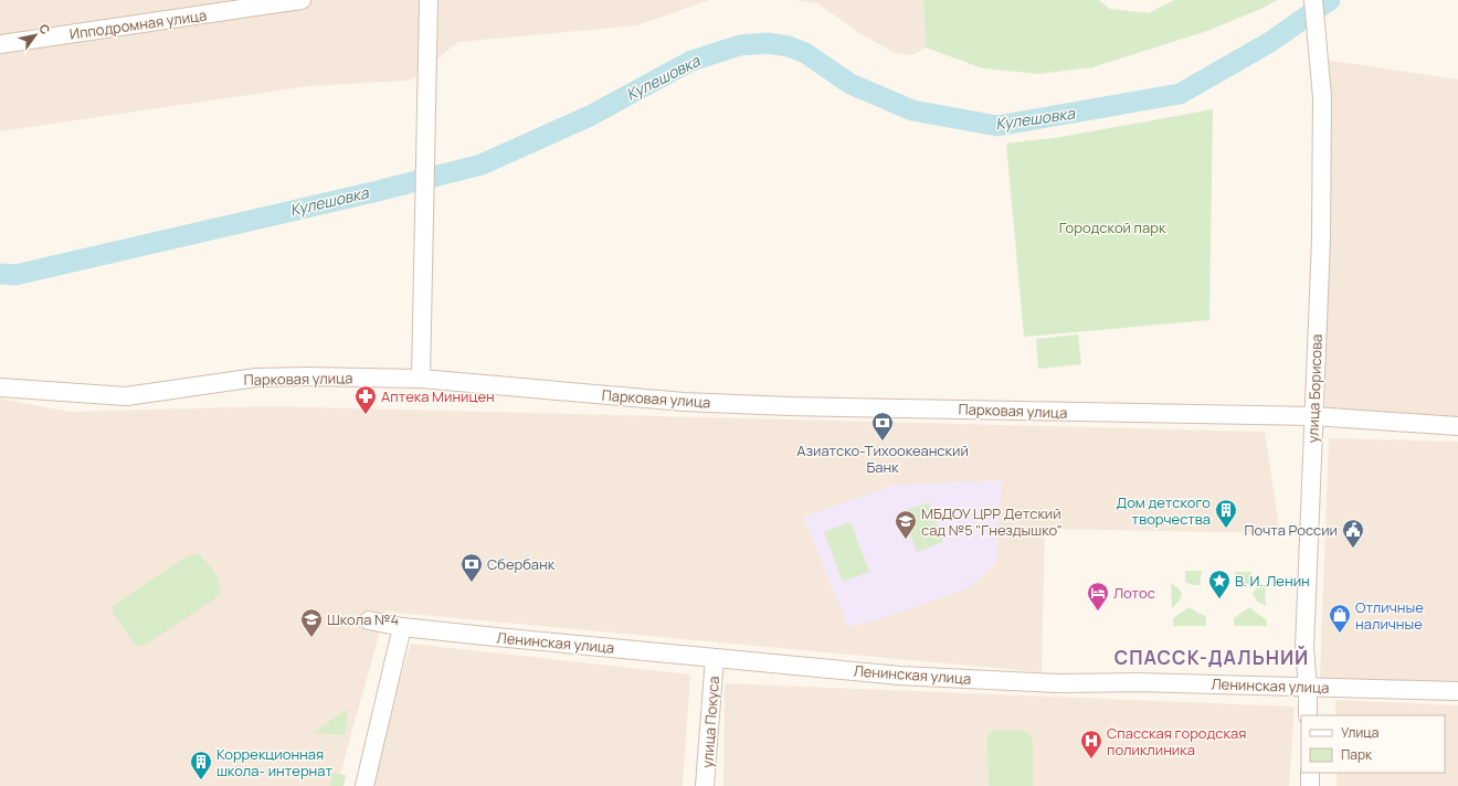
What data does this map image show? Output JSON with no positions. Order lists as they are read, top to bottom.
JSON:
{
  "streets": {
    "street": [
      "Ипподромная улица",
      "Парковая улица",
      "улица Борисова",
      "Ленинская улица",
      "улица Покуса"
    ]
  },
  "crossings": [
    ["Парковая улица", "улица Борисова"],
    ["улица Борисова", "Ленинская улица"],
    ["Ленинская улица", "улица Покуса"]
  ],
  "districts": ["СПАССК-ДАЛЬНИЙ"],
  "water": ["Кулешовка"],
  "parks": ["Городской парк"],
  "places": {
    "pharmacy": ["Аптека Миницен"],
    "bank": ["Азиатско-Тихоокеанский Банк", "Сбербанк"],
    "building": ["Дом детского творчества", "Коррекционная школа- интернат"],
    "school or university": ["МБДОУ ЦРР Детский сад №5 \"Гнездышко\"", "Школа №4"],
    "public building": ["Почта России"],
    "place": ["В. И. Ленин"],
    "hotel": ["Лотос"],
    "shop": ["Отличные наличные"],
    "hospital": ["Спасская городская поликлиника"]
  },
  "legend": ["Улица", "Парк"],
  "north": "top right"
}
